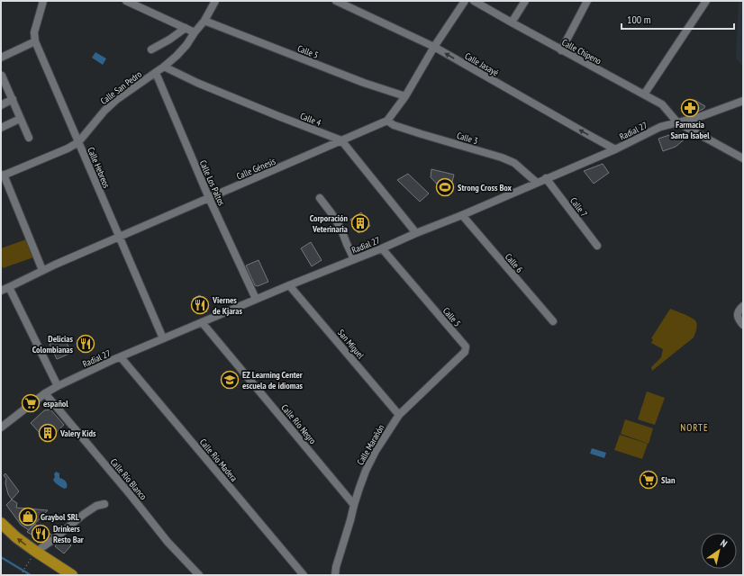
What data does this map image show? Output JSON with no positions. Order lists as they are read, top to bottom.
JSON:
{
  "streets": {
    "street": [
      "Calle 5",
      "Calle Chipeno",
      "Calle Jasayé",
      "Calle San Pedro",
      "Calle 4",
      "Radial 27",
      "Calle 3",
      "Calle Hebreos",
      "Calle Génesis",
      "Calle Los Paltos",
      "Calle 7",
      "Calle 6",
      "San Miguel",
      "Calle Río Negro",
      "Calle Marañón",
      "Calle Río Madera",
      "Calle Río Blanco"
    ]
  },
  "crossings": [
    ["Calle 5", "Calle San Pedro"],
    ["Calle 5", "Radial 27"],
    ["Calle 5", "Calle Marañón"],
    ["Calle Chipeno", "Radial 27"],
    ["Calle Jasayé", "Radial 27"],
    ["Calle San Pedro", "Calle 4"],
    ["Calle San Pedro", "Calle Hebreos"],
    ["Calle San Pedro", "Calle Los Paltos"],
    ["Calle 4", "Calle Génesis"],
    ["Radial 27", "Calle 3"],
    ["Radial 27", "Calle Hebreos"],
    ["Radial 27", "Calle Los Paltos"],
    ["Radial 27", "Calle 7"],
    ["Radial 27", "Calle 6"],
    ["Radial 27", "San Miguel"],
    ["Radial 27", "Calle Río Negro"],
    ["Radial 27", "Calle Río Madera"],
    ["Radial 27", "Calle Río Blanco"],
    ["Calle 3", "Calle Génesis"],
    ["Calle Hebreos", "Calle Génesis"],
    ["Calle Génesis", "Calle Los Paltos"],
    ["San Miguel", "Calle Marañón"],
    ["Calle Río Negro", "Calle Marañón"]
  ],
  "one_way": ["Calle Jasayé"],
  "districts": ["NORTE"],
  "places": {
    "pharmacy": ["Farmacia Santa Isabel"],
    "sports": ["Strong Cross Box"],
    "building": ["Corporación Veterinaria", "Valery Kids"],
    "restaurant": ["Viernes de Kjaras", "Delicias Colombianas", "Drinkers Resto Bar"],
    "school or university": ["EZ Learning Center escuela de idiomas"],
    "supermarket": ["español", "Slan"],
    "shop": ["Graybol SRL"]
  },
  "scale_bar": "100 m",
  "north": "top right"
}
